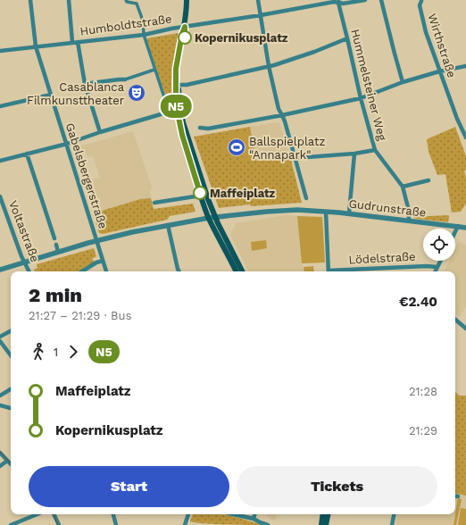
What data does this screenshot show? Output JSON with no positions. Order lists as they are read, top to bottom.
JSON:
{
  "streets": {
    "street": [
      "Humboldtstraße",
      "Wirthstraße",
      "Hummelsteiner Weg",
      "Gabelsbergerstraße",
      "Gudrunstraße",
      "Voltastraße",
      "Lödelstraße"
    ]
  },
  "crossings": [
    ["Humboldtstraße", "Hummelsteiner Weg"],
    ["Humboldtstraße", "Gabelsbergerstraße"],
    ["Hummelsteiner Weg", "Gudrunstraße"]
  ],
  "places": {
    "other": ["Kopernikusplatz", "Maffeiplatz"],
    "theatre": ["Casablanca Filmkunsttheater"],
    "sports": ["Ballspielplatz \"Annapark\""]
  },
  "lines": ["bus line N5"],
  "page": {
    "on_map": "N5",
    "heading": ["2 min", "21:27 – 21:29 · Bus", "€2.40"],
    "legs": ["1", "N5"],
    "list": [
      {
        "name": "Maffeiplatz",
        "value": "21:28"
      },
      {
        "name": "Kopernikusplatz",
        "value": "21:29"
      }
    ],
    "buttons": ["Start", "Tickets"]
  }
}
